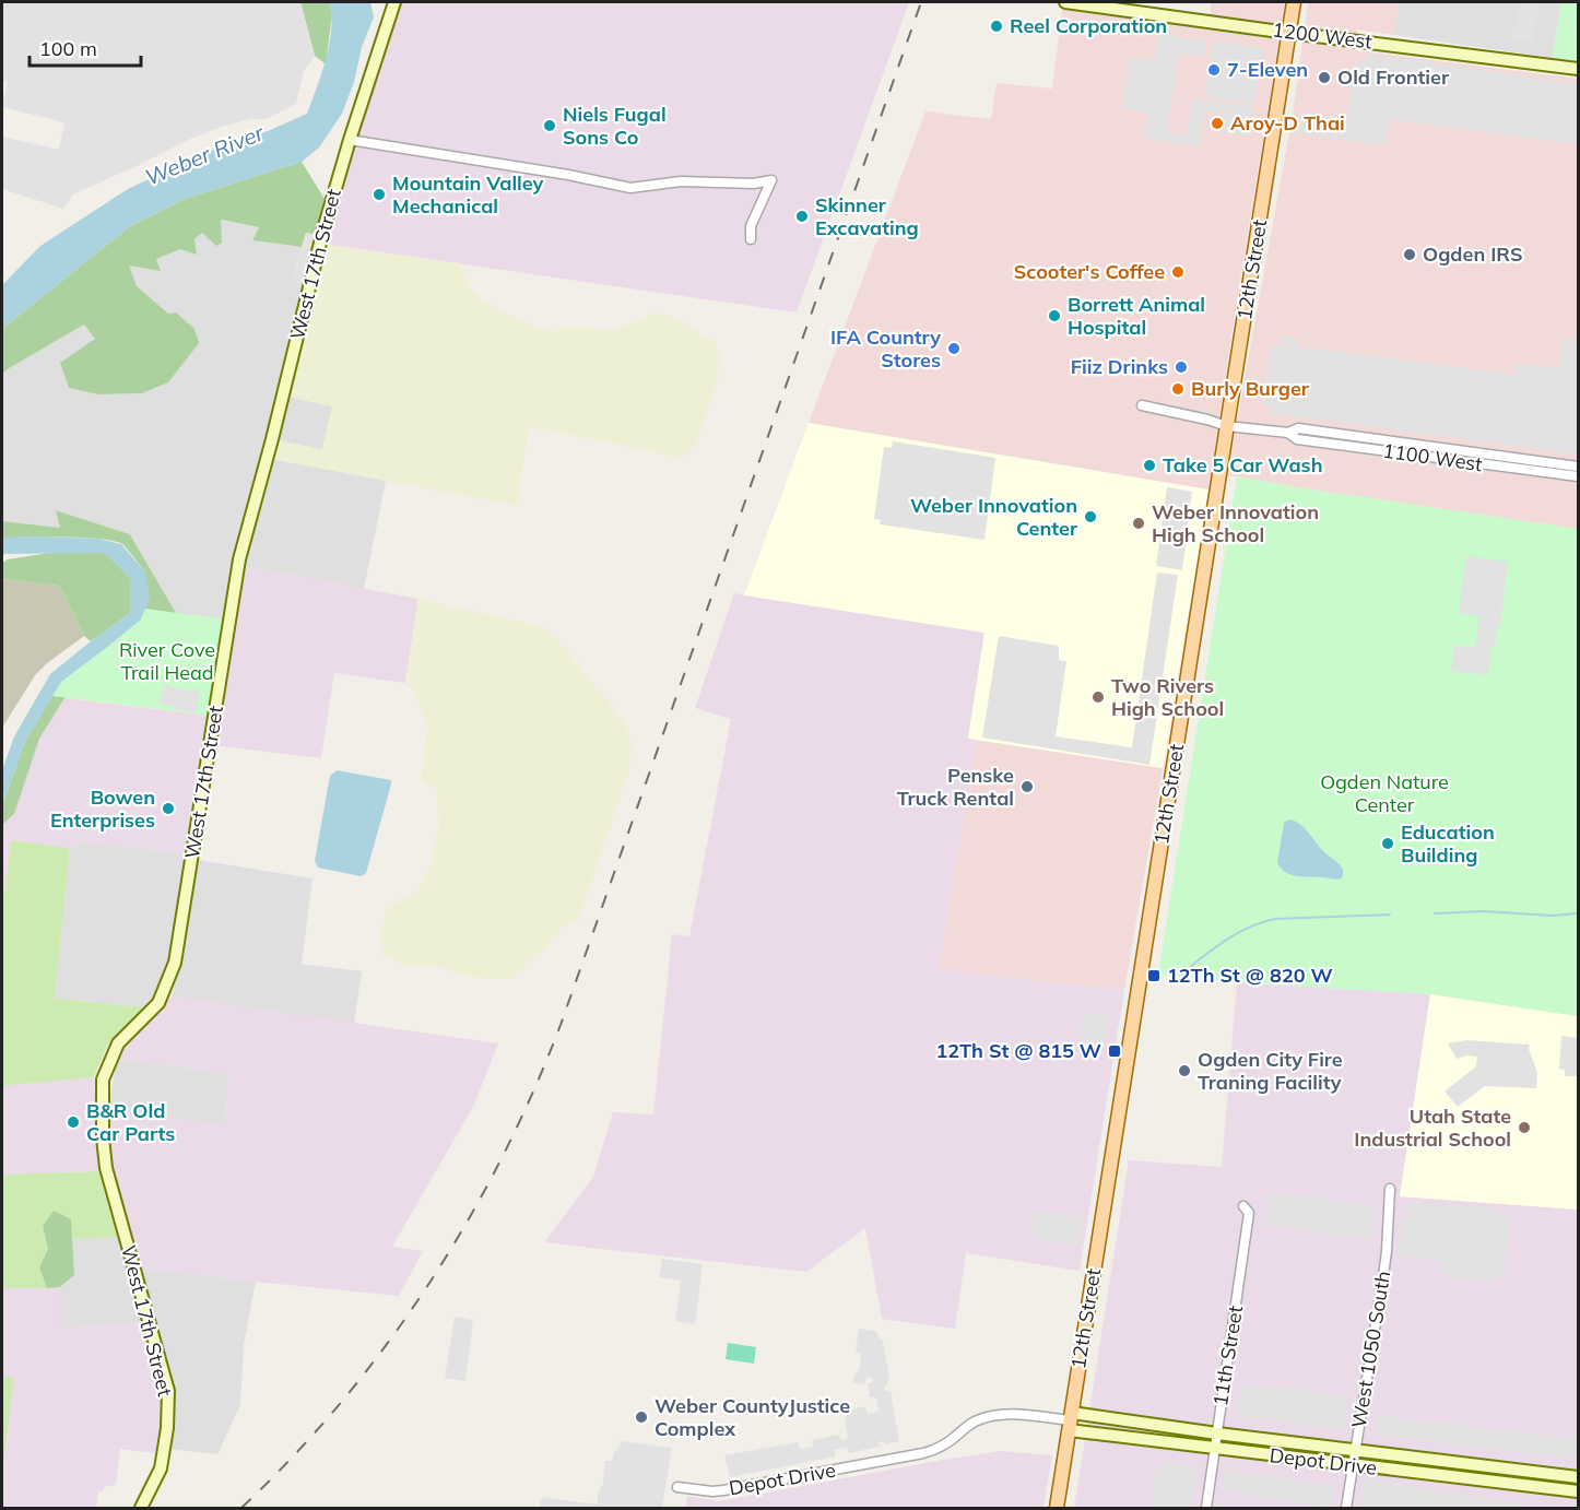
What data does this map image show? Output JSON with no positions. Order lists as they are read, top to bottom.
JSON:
{
  "streets": {
    "main road": ["12th Street"],
    "street": [
      "1200 West",
      "West 17th Street",
      "1100 West",
      "West 1050 South",
      "11th Street",
      "Depot Drive"
    ]
  },
  "crossings": [
    ["1200 West", "12th Street"],
    ["12th Street", "1100 West"],
    ["12th Street", "Depot Drive"],
    ["West 1050 South", "Depot Drive"],
    ["11th Street", "Depot Drive"]
  ],
  "water": ["Weber River"],
  "parks": ["River Cove Trail Head", "Ogden Nature Center"],
  "places": {
    "other": [
      "Reel Corporation",
      "7-Eleven",
      "Old Frontier",
      "Aroy-D Thai",
      "Niels Fugal Sons Co",
      "Mountain Valley Mechanical",
      "Skinner Excavating",
      "Ogden IRS",
      "Scooter's Coffee",
      "Borrett Animal Hospital",
      "IFA Country Stores",
      "Fiiz Drinks",
      "Burly Burger",
      "Take 5 Car Wash",
      "Weber Innovation Center",
      "Weber Innovation High School",
      "Two Rivers High School",
      "Penske Truck Rental",
      "Bowen Enterprises",
      "Education Building",
      "Ogden City Fire Traning Facility",
      "B&R Old Car Parts",
      "Utah State Industrial School",
      "Weber CountyJustice Complex"
    ],
    "transit": ["12Th St @ 820 W", "12Th St @ 815 W"]
  },
  "scale_bar": "100 m"
}
